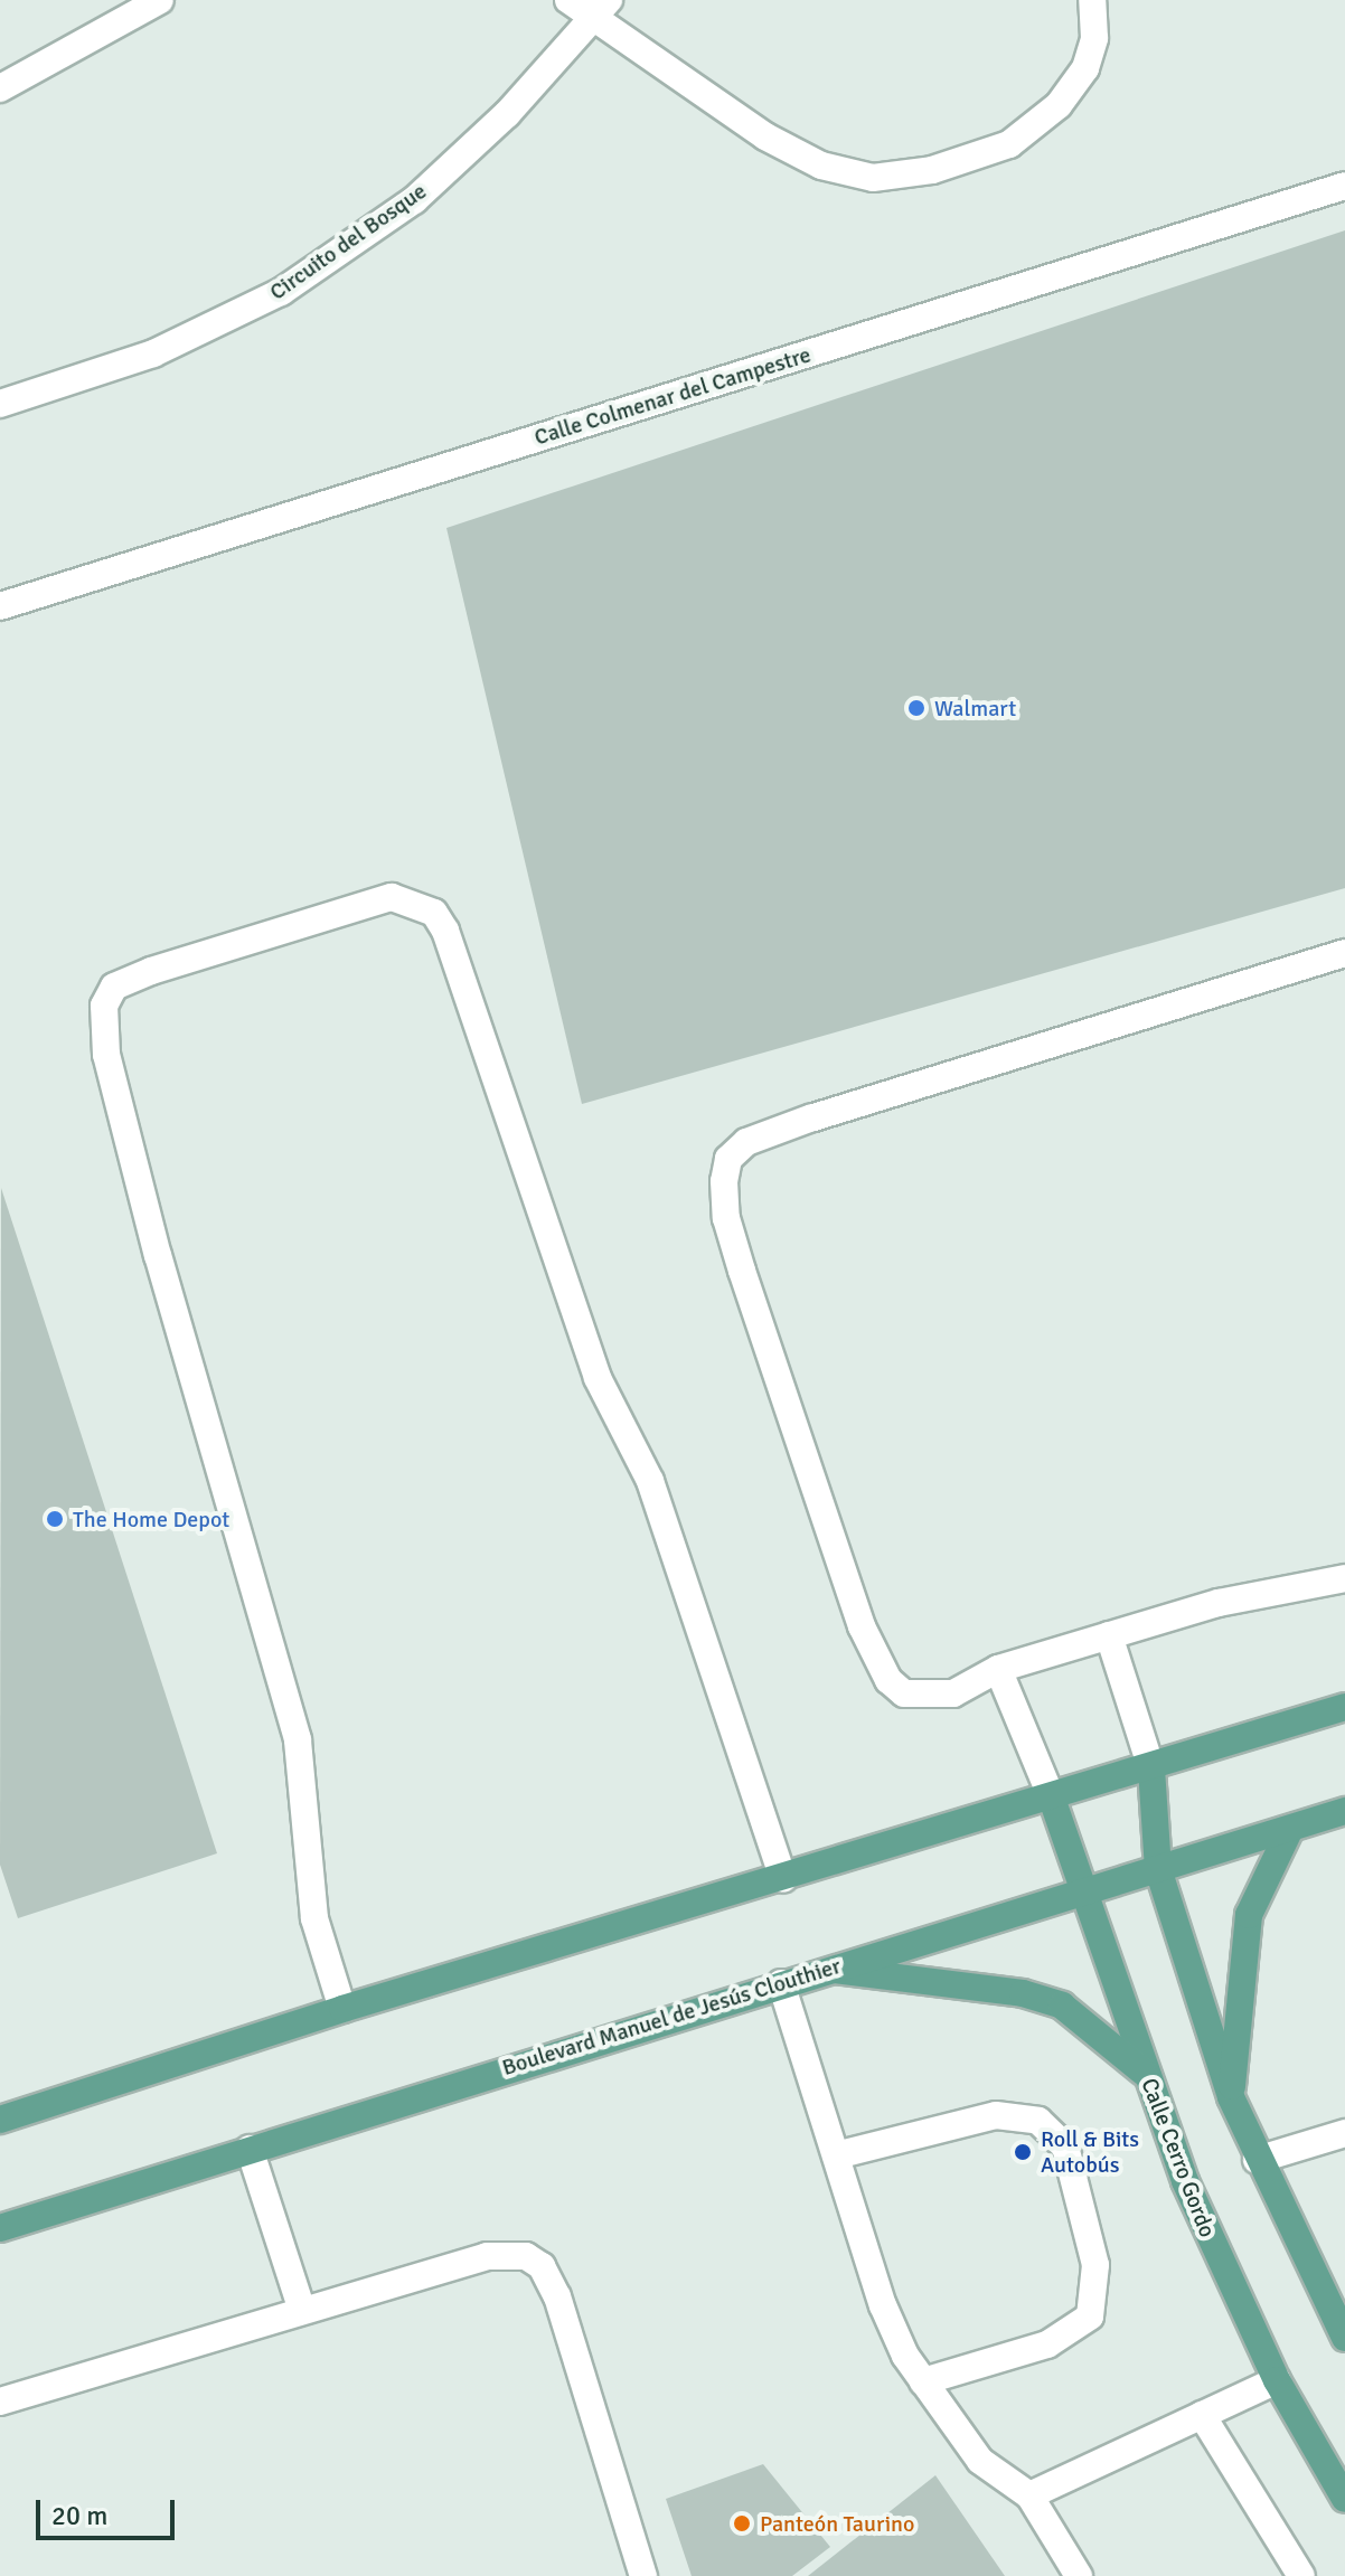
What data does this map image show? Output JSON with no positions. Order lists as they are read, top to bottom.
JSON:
{
  "streets": {
    "main road": ["Boulevard Manuel de Jesús Clouthier", "Calle Cerro Gordo"],
    "street": ["Circuito del Bosque", "Calle Colmenar del Campestre"]
  },
  "crossings": [
    ["Boulevard Manuel de Jesús Clouthier", "Calle Cerro Gordo"]
  ],
  "places": [
    "Walmart",
    "The Home Depot",
    "Roll & Bits Autobús",
    "Panteón Taurino"
  ],
  "scale_bar": "20 m"
}
